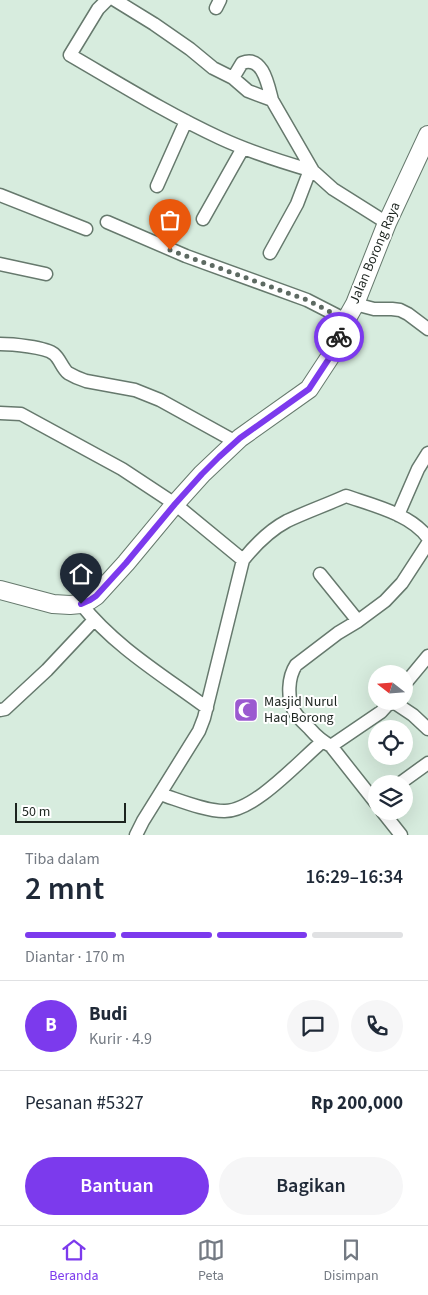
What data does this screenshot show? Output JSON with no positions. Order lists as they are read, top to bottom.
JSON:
{
  "streets": {
    "main road": ["Jalan Borong Raya"]
  },
  "places": {
    "mosque": ["Masjid Nurul Haq Borong"]
  },
  "scale_bar": "50 m",
  "north": "left",
  "page": {
    "scale": "50 m",
    "heading": ["2 mnt", "Tiba dalam", "16:29–16:34"],
    "panel": [
      "Budi",
      "Kurir · 4.9",
      "Pesanan #5327",
      "Rp 200,000"
    ],
    "bar": "Diantar · 170 m",
    "round": "B",
    "buttons": ["Bantuan", "Bagikan"],
    "tabs": ["Beranda", "Peta", "Disimpan"]
  }
}
